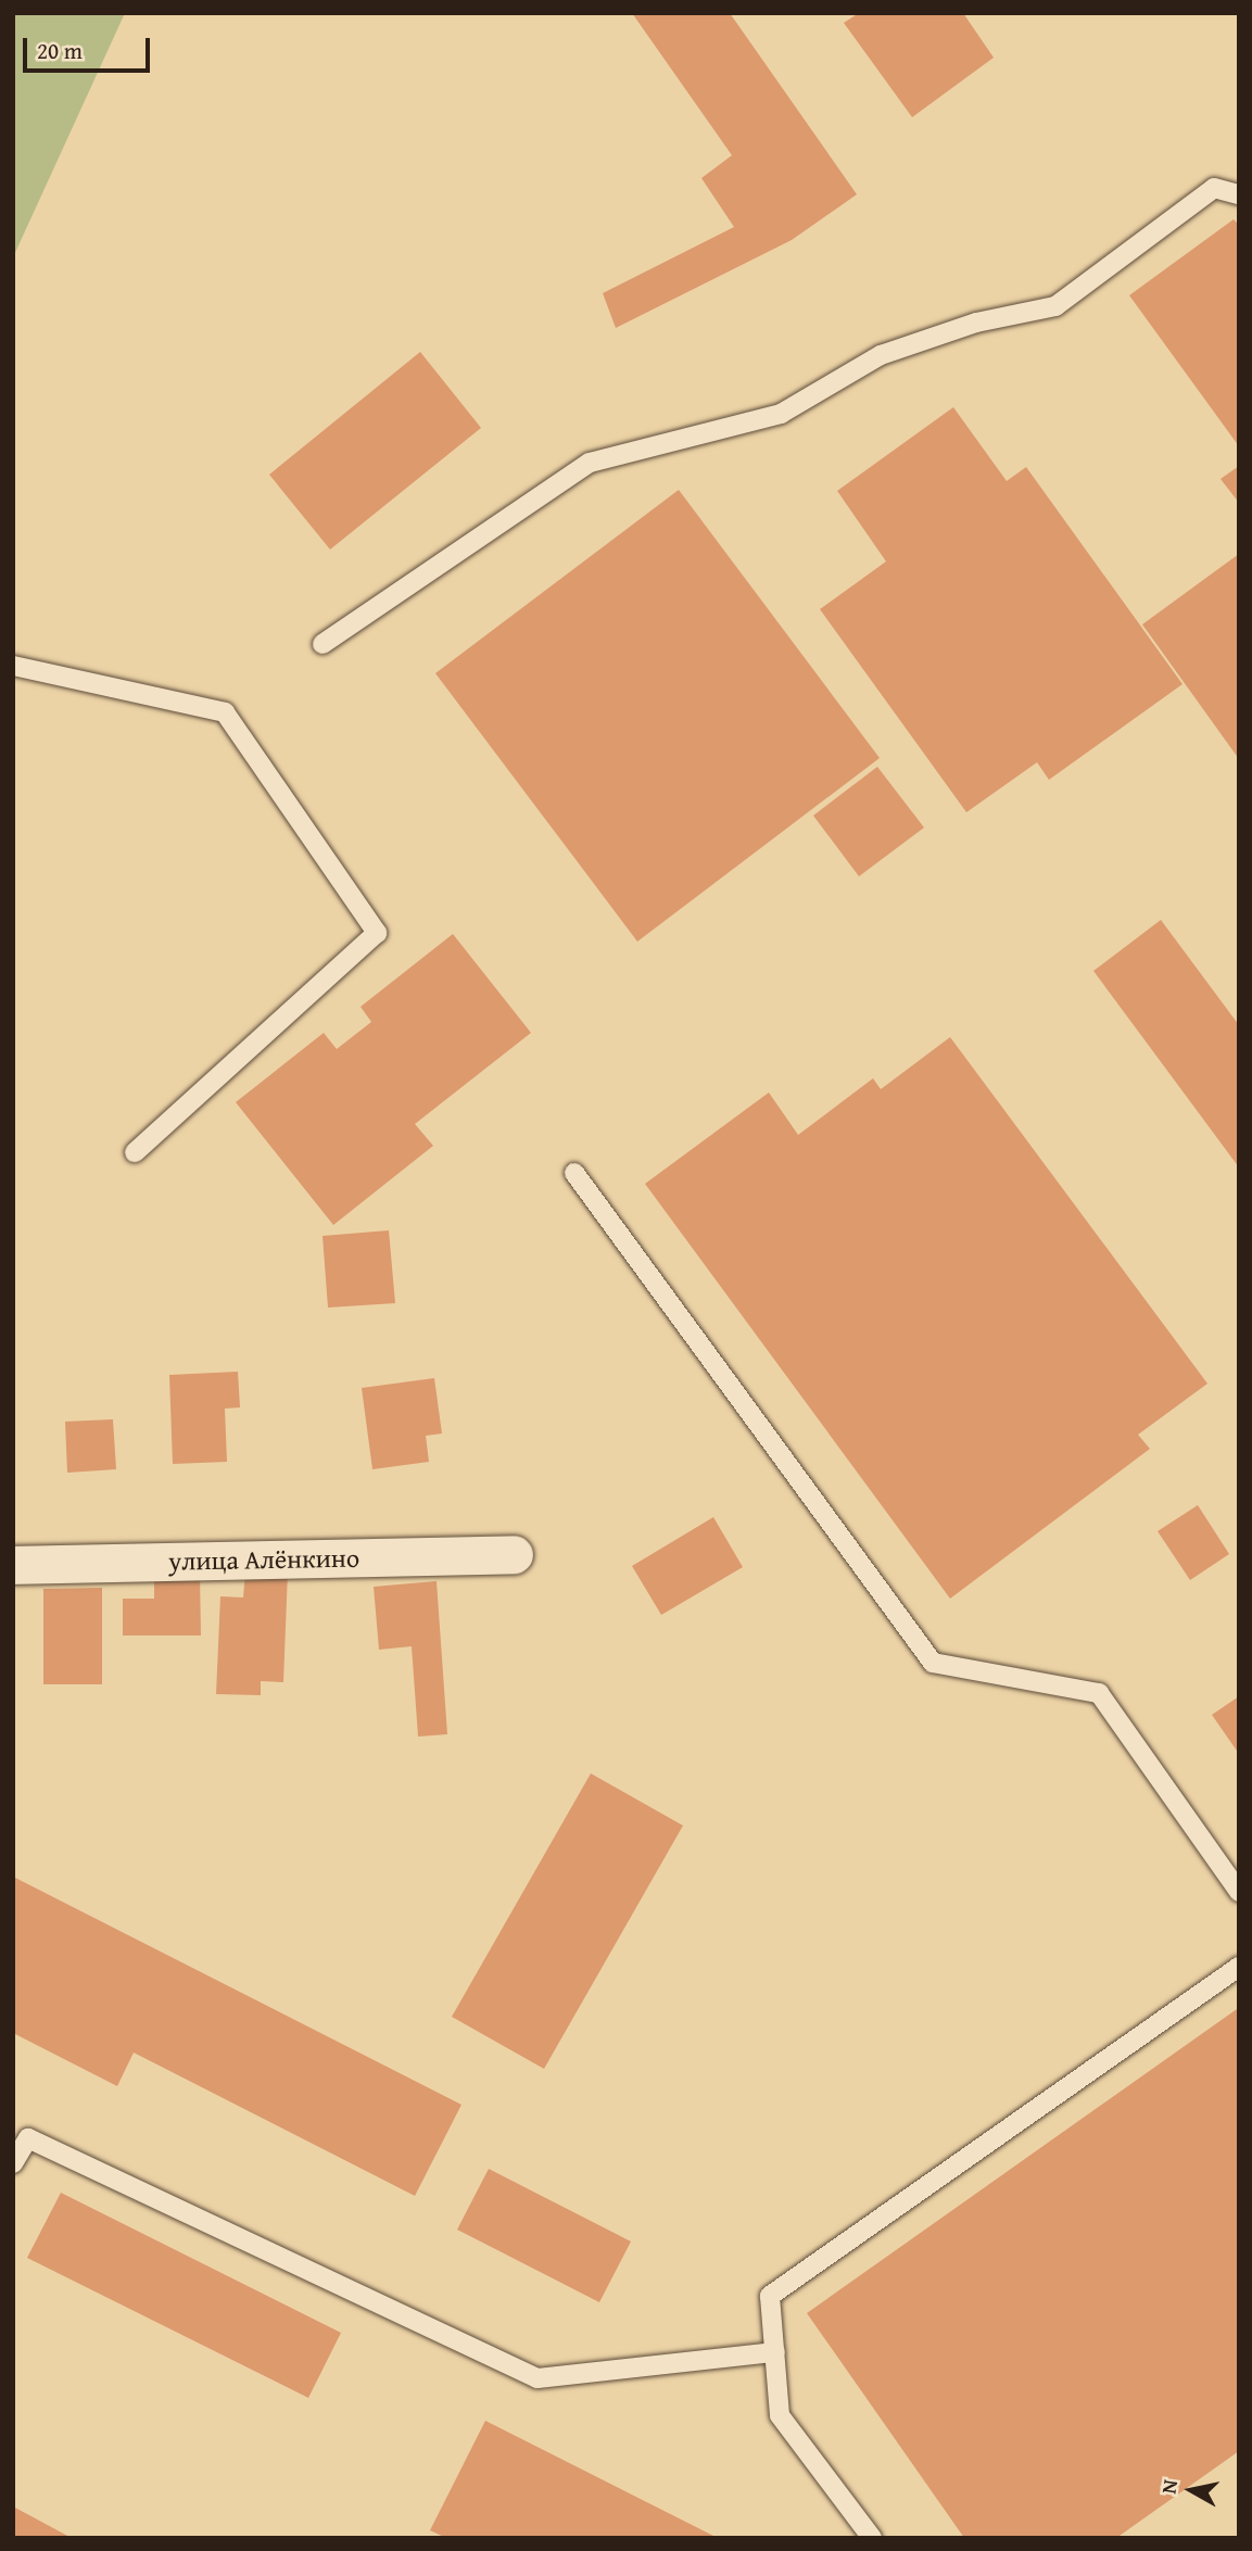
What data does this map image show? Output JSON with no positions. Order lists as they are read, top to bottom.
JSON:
{
  "streets": {
    "street": ["улица Алёнкино"]
  },
  "scale_bar": "20 m",
  "north": "left"
}
